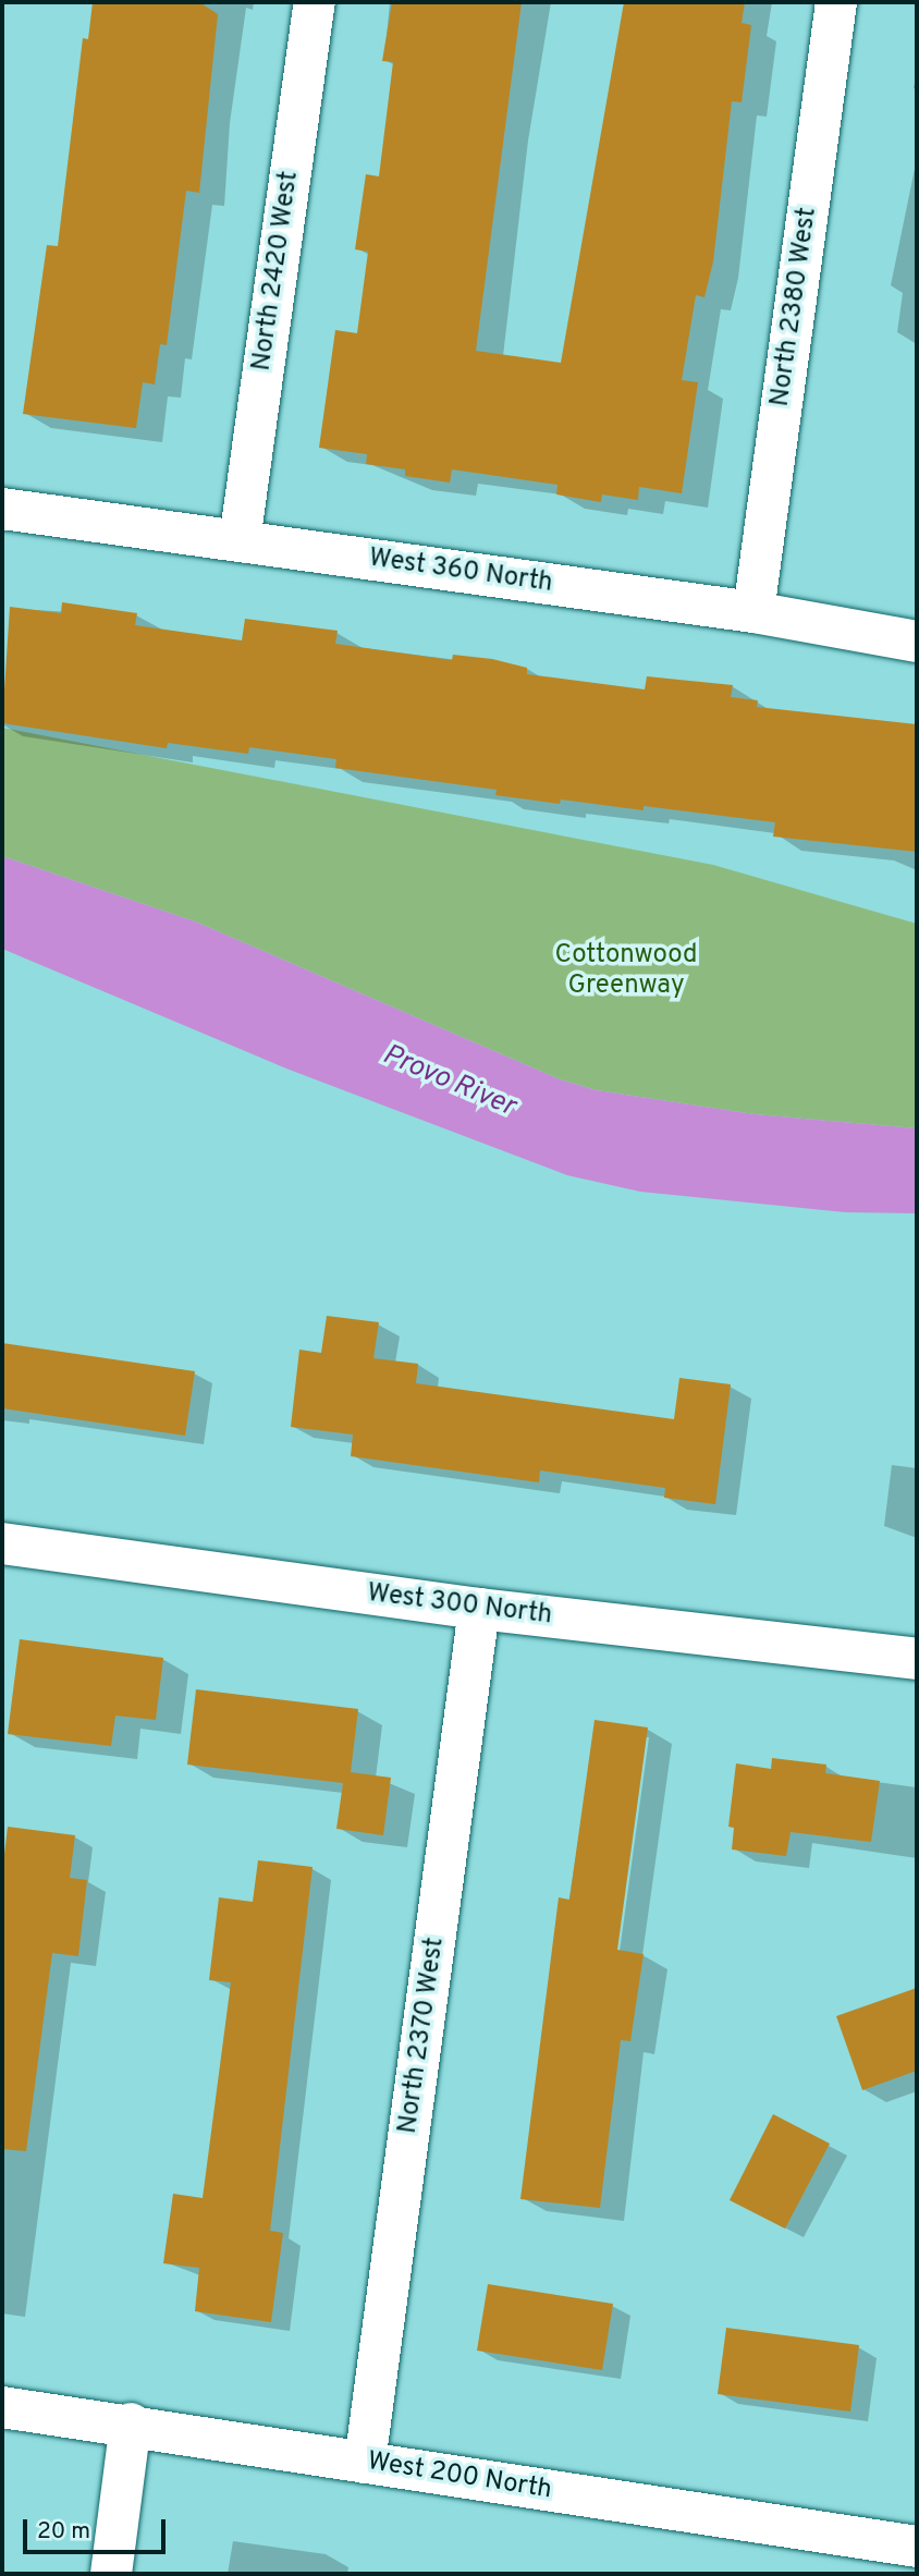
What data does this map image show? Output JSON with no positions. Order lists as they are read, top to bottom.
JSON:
{
  "streets": {
    "street": [
      "North 2420 West",
      "North 2380 West",
      "West 360 North",
      "West 300 North",
      "North 2370 West",
      "West 200 North"
    ]
  },
  "crossings": [
    ["North 2420 West", "West 360 North"],
    ["North 2380 West", "West 360 North"],
    ["West 300 North", "North 2370 West"],
    ["North 2370 West", "West 200 North"]
  ],
  "water": ["Provo River"],
  "parks": ["Cottonwood Greenway"],
  "scale_bar": "20 m"
}
